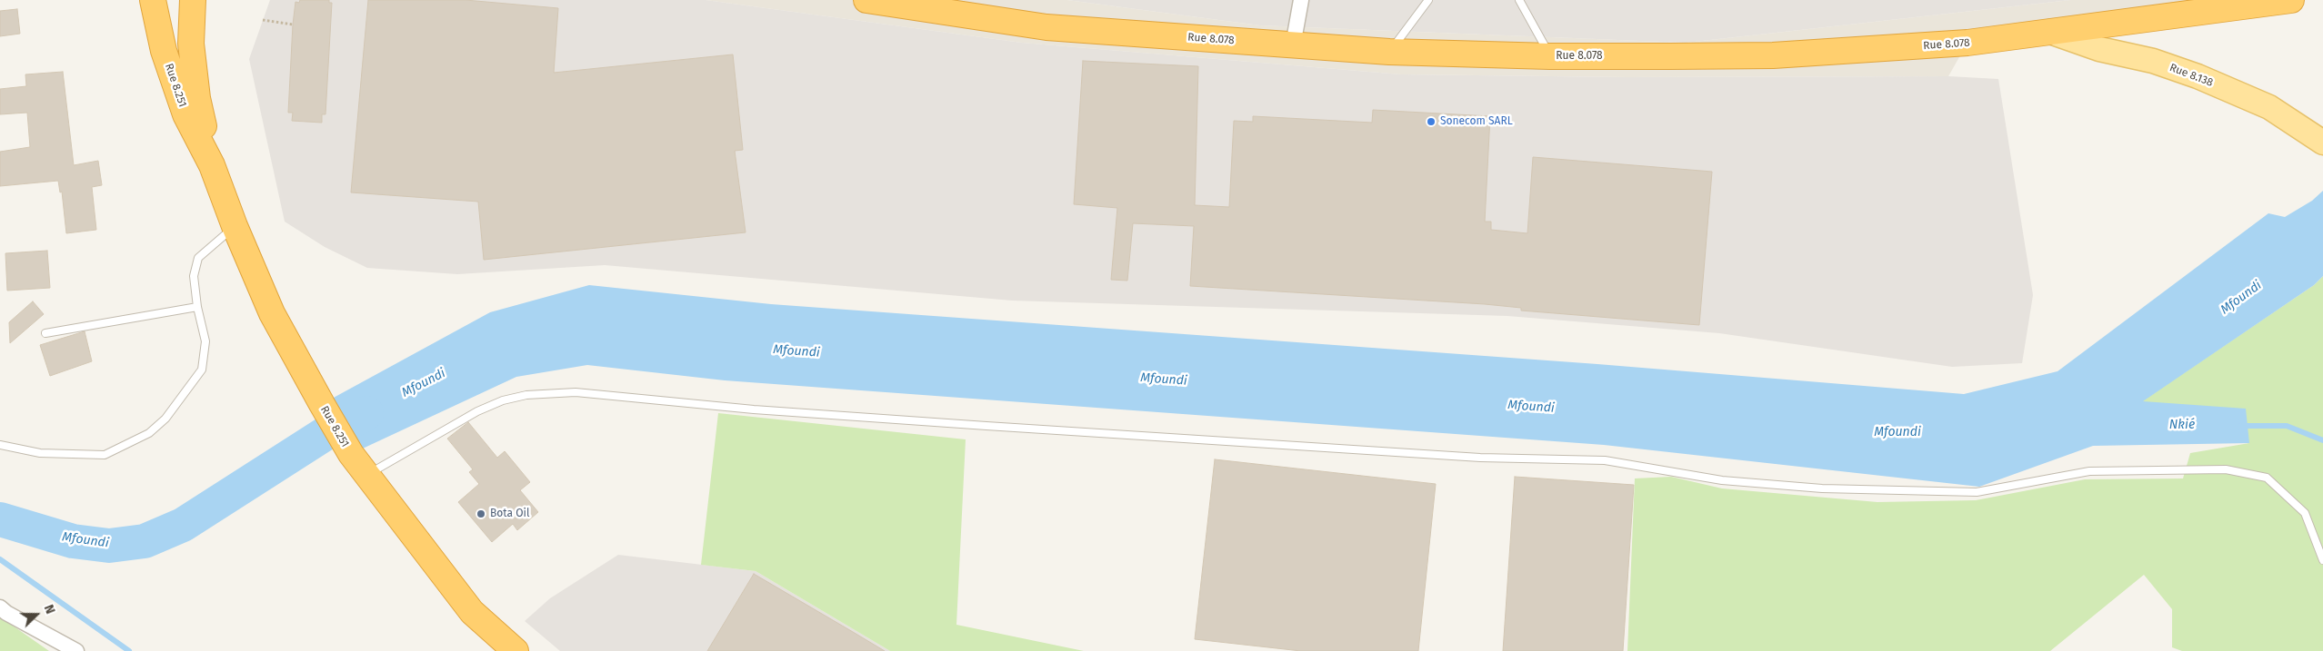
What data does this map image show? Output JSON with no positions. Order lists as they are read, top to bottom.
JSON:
{
  "streets": {
    "highway": ["Rue 8.078", "Rue 8.251"],
    "main road": ["Rue 8.138"]
  },
  "crossings": [
    ["Rue 8.078", "Rue 8.138"]
  ],
  "water": ["Mfoundi", "Nkié"],
  "places": ["Sonecom SARL", "Bota Oil"],
  "north": "right"
}
